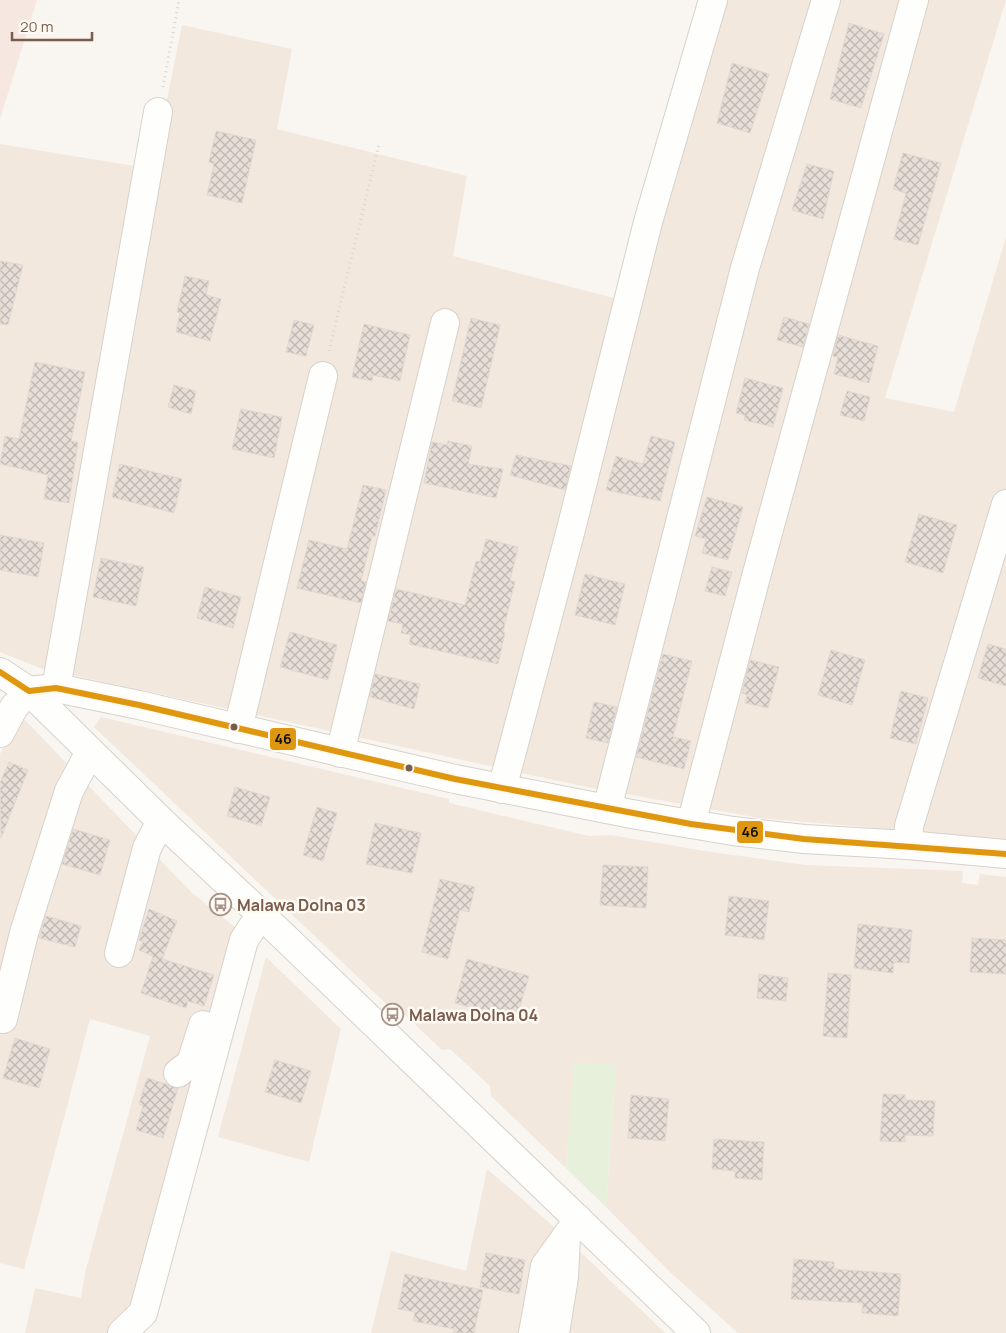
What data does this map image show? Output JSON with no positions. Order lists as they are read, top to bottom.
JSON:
{
  "places": {
    "bus stop": ["Malawa Dolna 03", "Malawa Dolna 04"]
  },
  "lines": ["transit line 46"],
  "scale_bar": "20 m"
}
